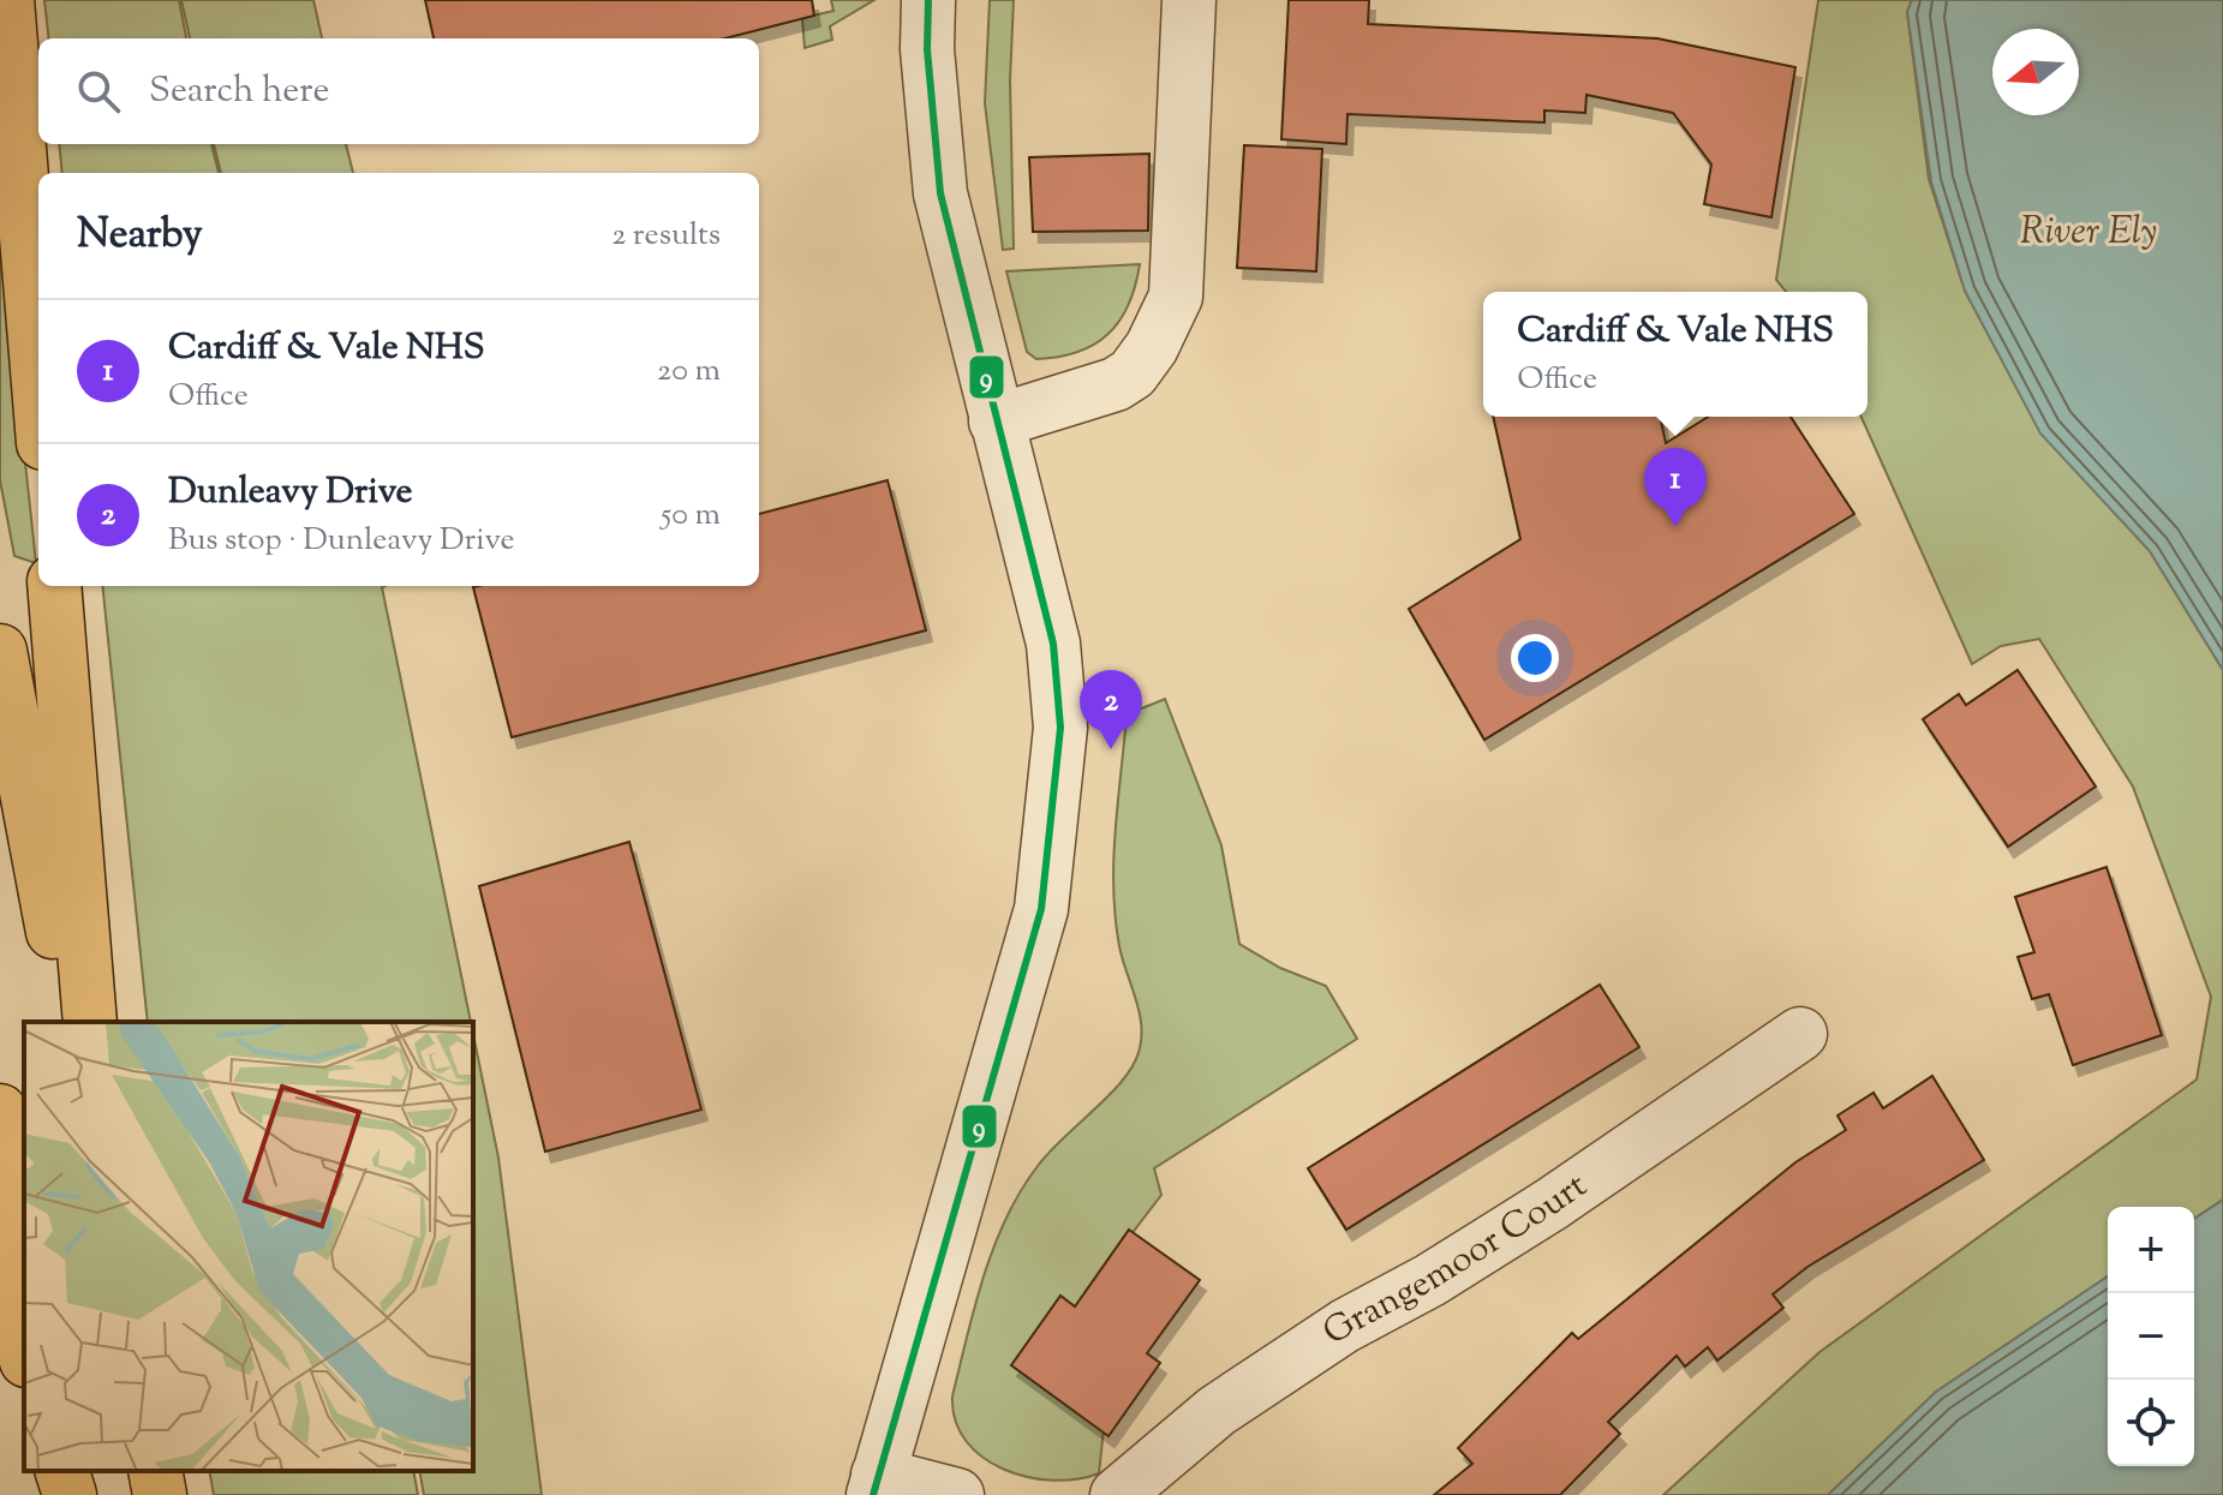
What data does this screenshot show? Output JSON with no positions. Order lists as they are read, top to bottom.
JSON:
{
  "streets": {
    "street": ["Grangemoor Court"]
  },
  "water": ["River Ely"],
  "lines": ["transit line 9"],
  "north": "left",
  "page": {
    "search": "Search here",
    "heading": ["Nearby", "2 results"],
    "popup": ["Cardiff & Vale NHS", "Office"],
    "list": [
      {
        "mark": "1",
        "name": "Cardiff & Vale NHS",
        "note": "Office",
        "value": "20 m"
      },
      {
        "mark": "2",
        "name": "Dunleavy Drive",
        "note": "Bus stop · Dunleavy Drive",
        "value": "50 m"
      }
    ],
    "pins": ["1", "2"],
    "map_buttons": ["+", "−"]
  }
}
